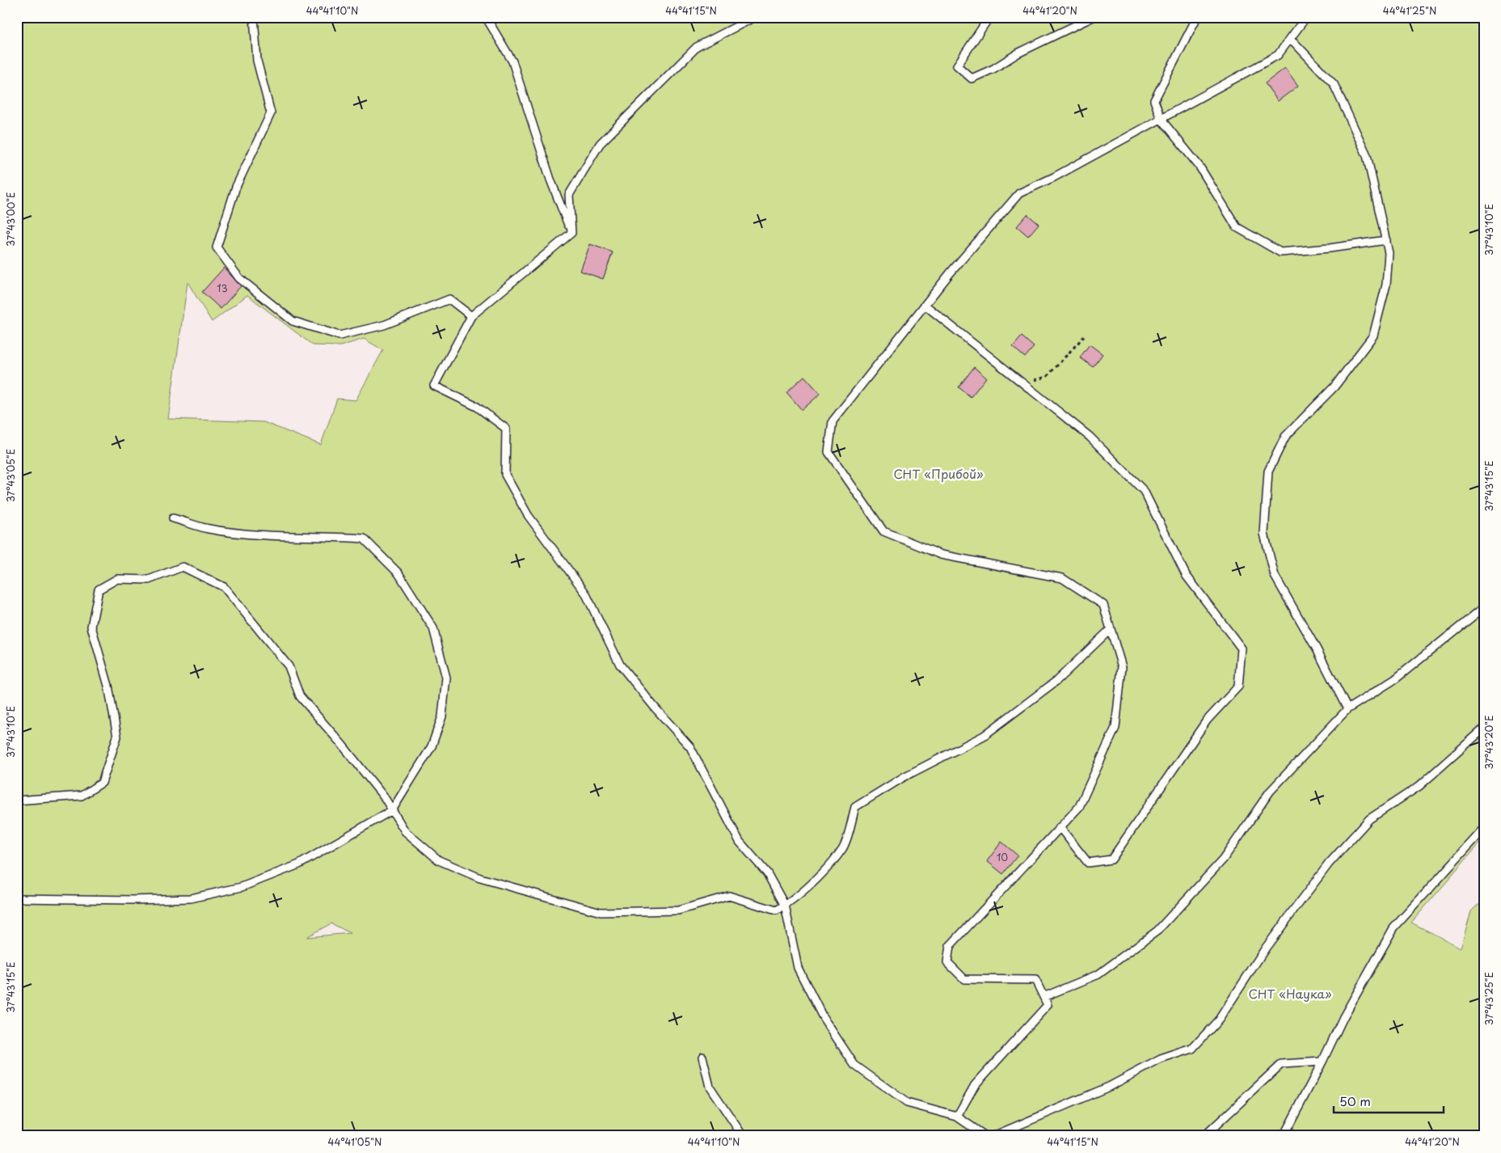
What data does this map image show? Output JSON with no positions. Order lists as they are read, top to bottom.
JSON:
{
  "parks": ["СНТ «Прибой»", "СНТ «Наука»"],
  "house_numbers": ["13", "10"],
  "scale_bar": "50 m",
  "coordinates": [
    "44°41'10\"N",
    "44°41'15\"N",
    "44°41'20\"N",
    "44°41'25\"N",
    "37°43'00\"E",
    "37°43'10\"E",
    "37°43'05\"E",
    "37°43'15\"E",
    "37°43'20\"E",
    "37°43'25\"E",
    "44°41'05\"N"
  ]
}
